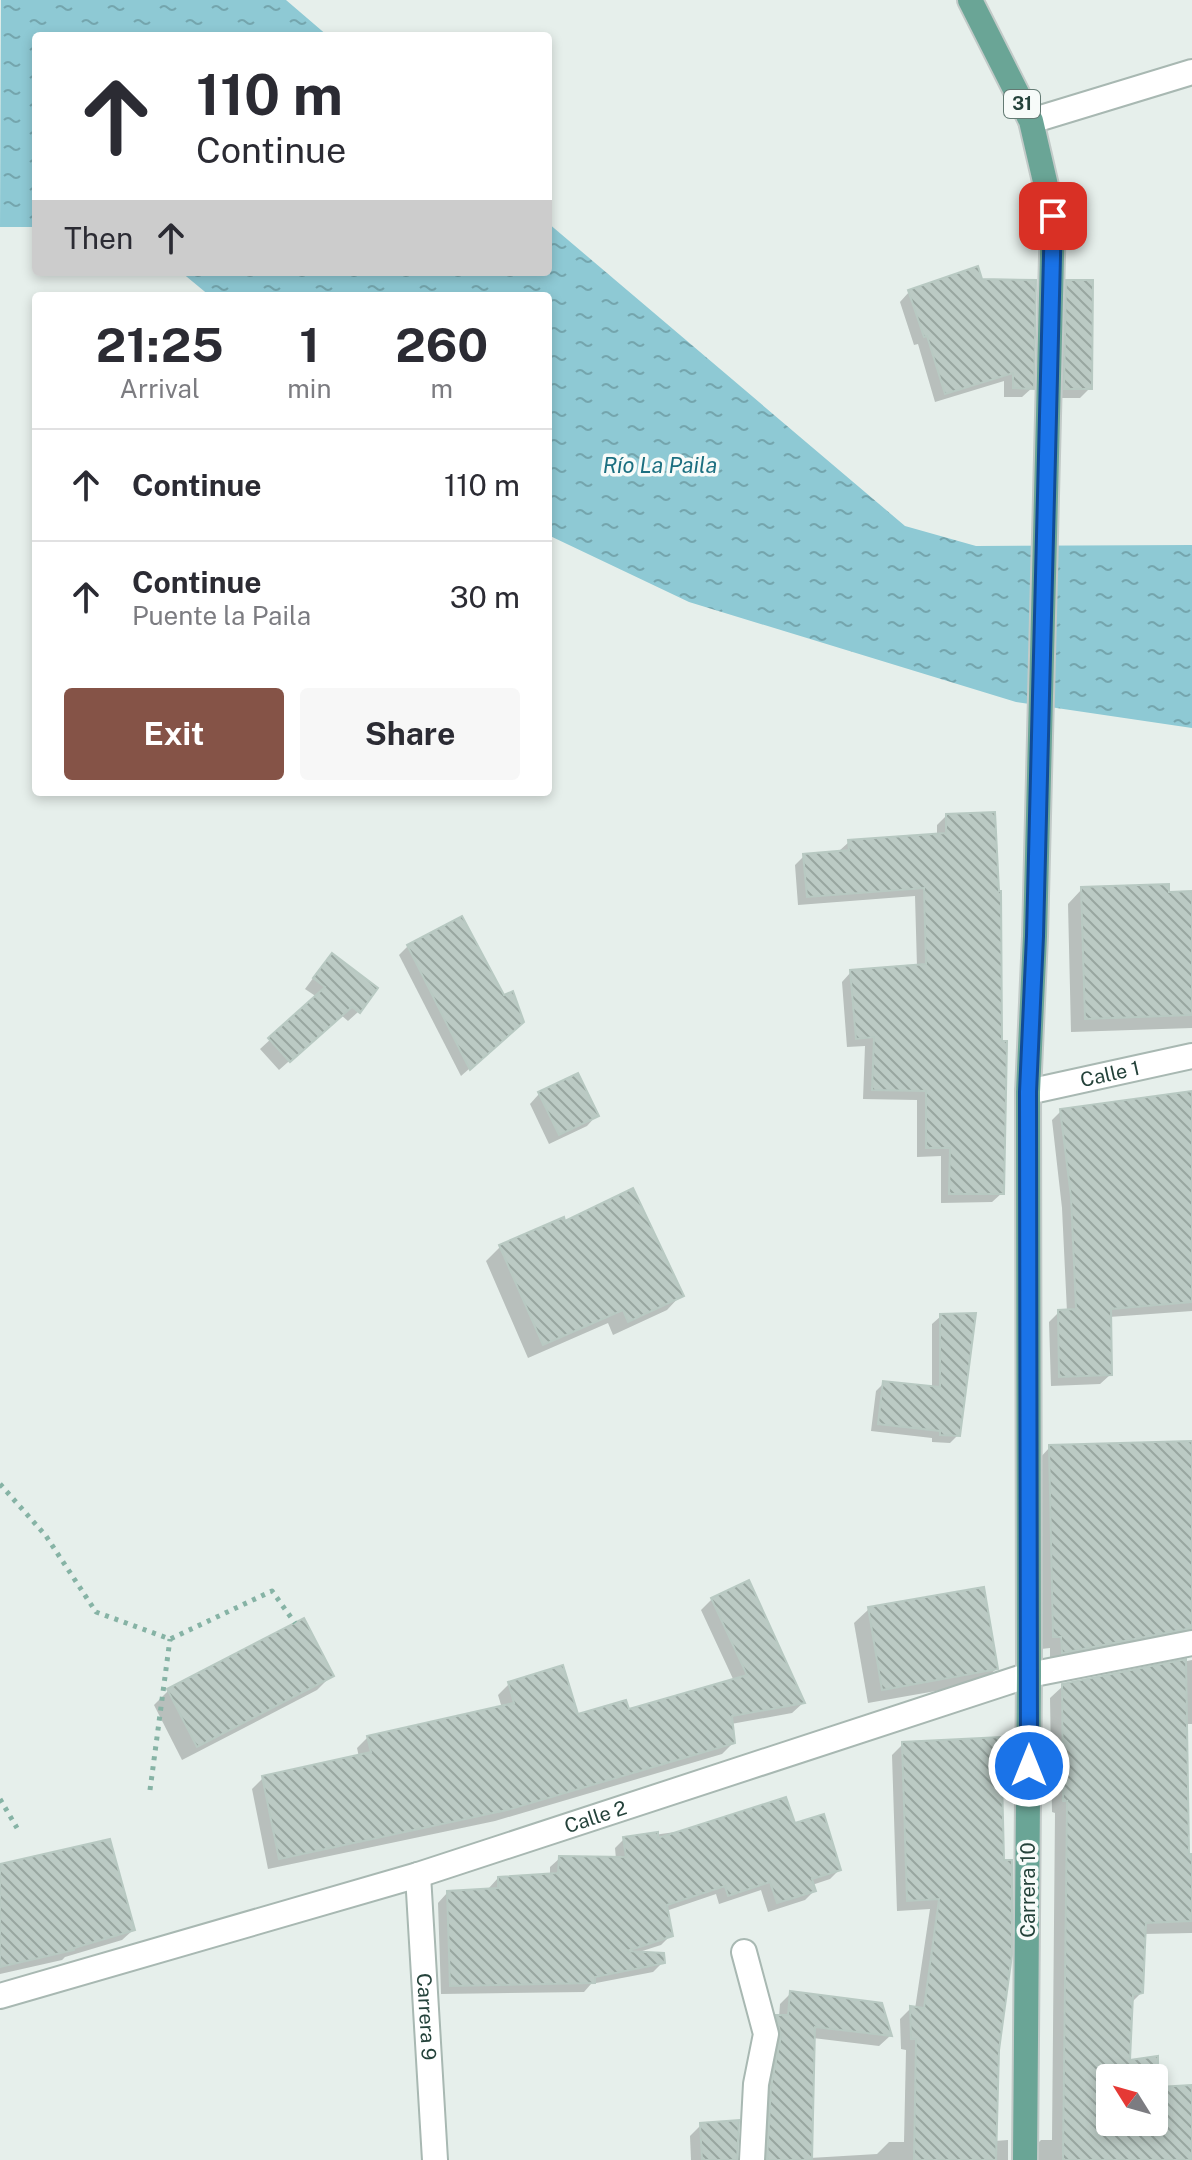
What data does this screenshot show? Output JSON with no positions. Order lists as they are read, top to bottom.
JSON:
{
  "streets": {
    "main road": ["31", "Carrera 10"],
    "street": ["Calle 1", "Calle 2", "Carrera 9"]
  },
  "crossings": [
    ["31", "Calle 1"],
    ["31", "Carrera 10"],
    ["Calle 1", "Carrera 10"],
    ["Calle 2", "Carrera 10"],
    ["Calle 2", "Carrera 9"]
  ],
  "water": ["Río La Paila"],
  "north": "top left",
  "page": {
    "turn": ["110 m", "Continue"],
    "then": "Then",
    "eta": [
      "21:25",
      "Arrival",
      "1",
      "min",
      "260",
      "m"
    ],
    "list": [
      {
        "name": "Continue",
        "value": "110 m"
      },
      {
        "name": "Continue",
        "note": "Puente la Paila",
        "value": "30 m"
      }
    ],
    "buttons": ["Exit", "Share"]
  }
}
